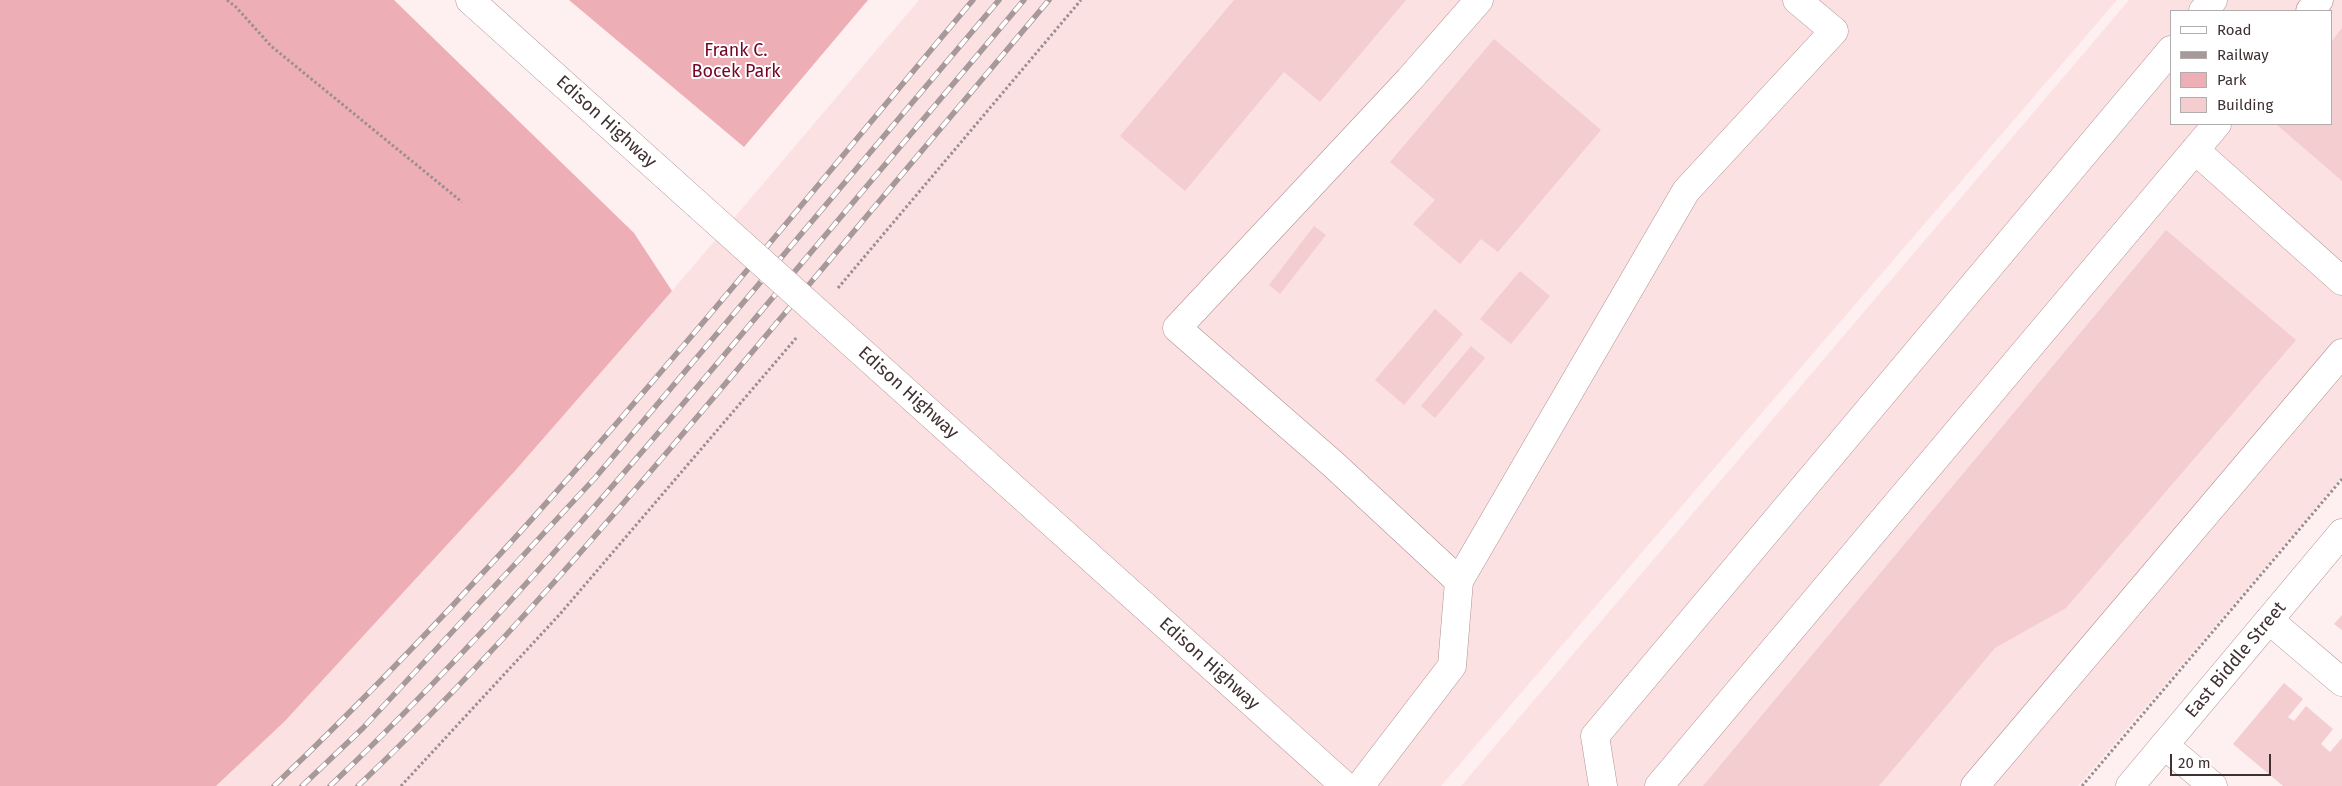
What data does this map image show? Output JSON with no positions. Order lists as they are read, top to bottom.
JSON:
{
  "streets": {
    "main road": ["Edison Highway", "East Biddle Street"]
  },
  "parks": ["Frank C. Bocek Park"],
  "legend": [
    "Road",
    "Railway",
    "Park",
    "Building"
  ],
  "scale_bar": "20 m"
}
